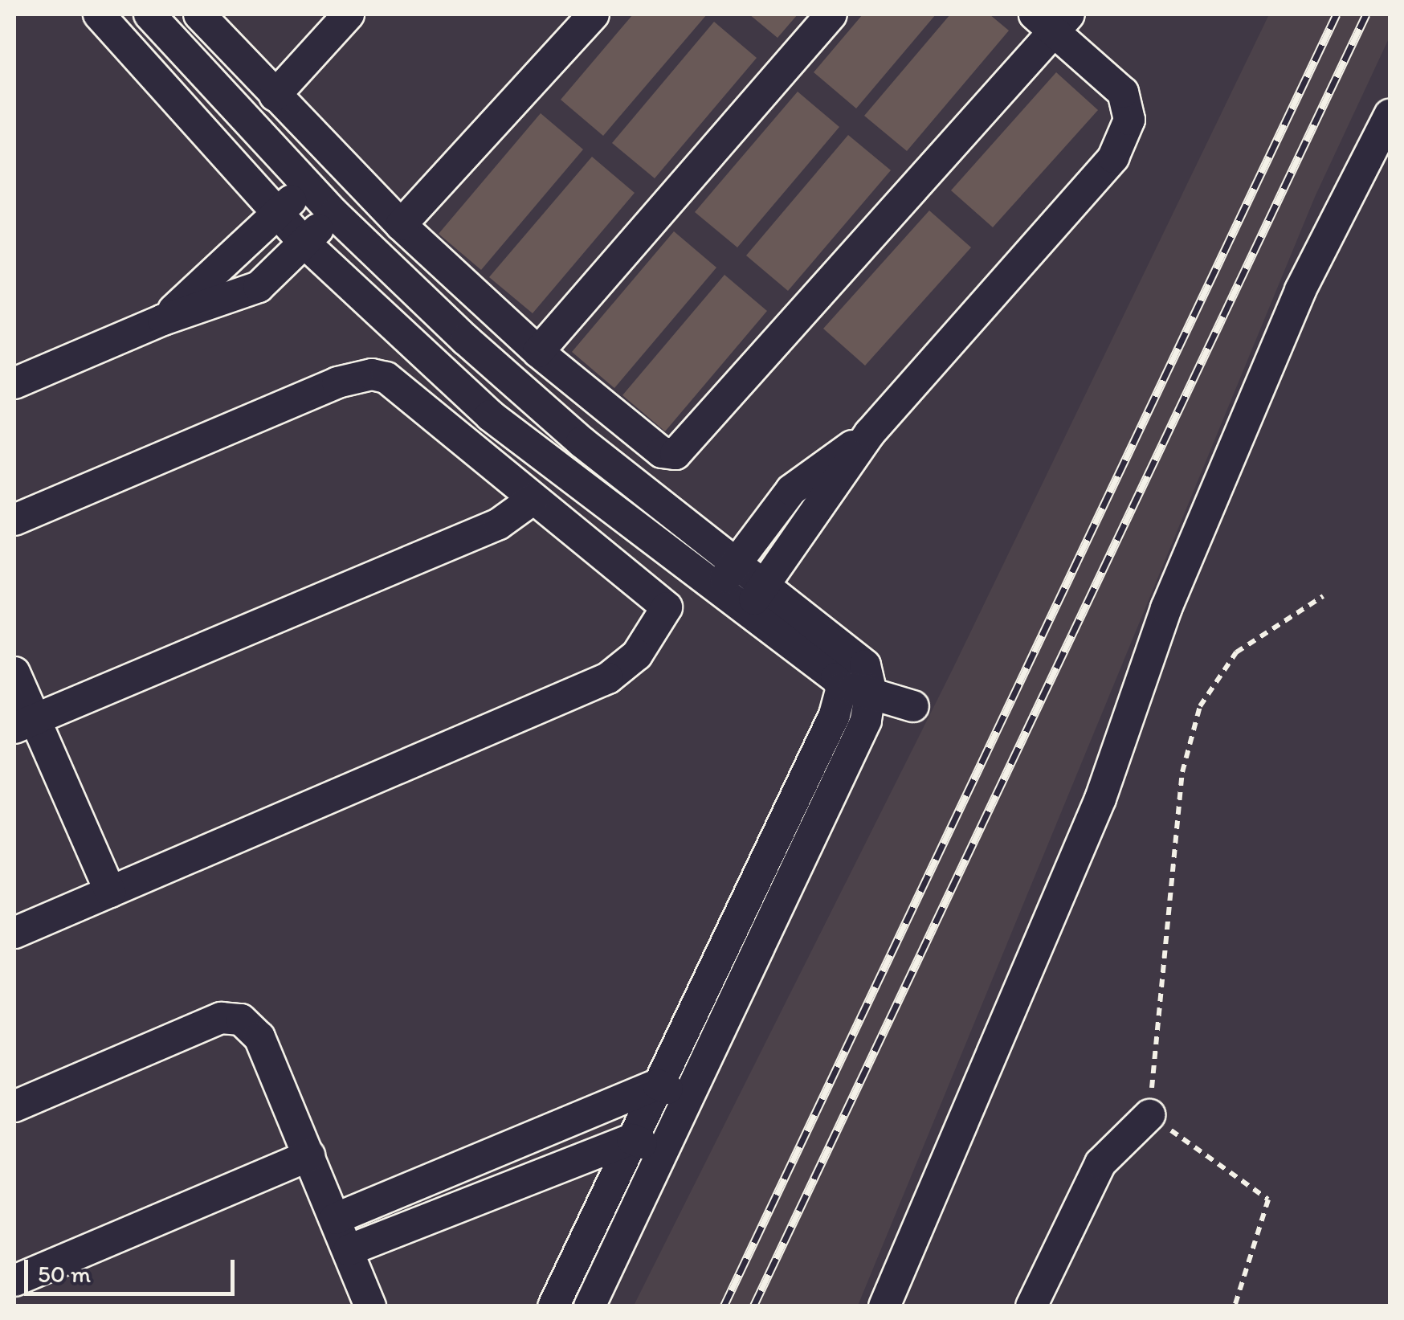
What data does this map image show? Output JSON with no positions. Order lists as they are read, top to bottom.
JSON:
{
  "scale_bar": "50 m"
}
